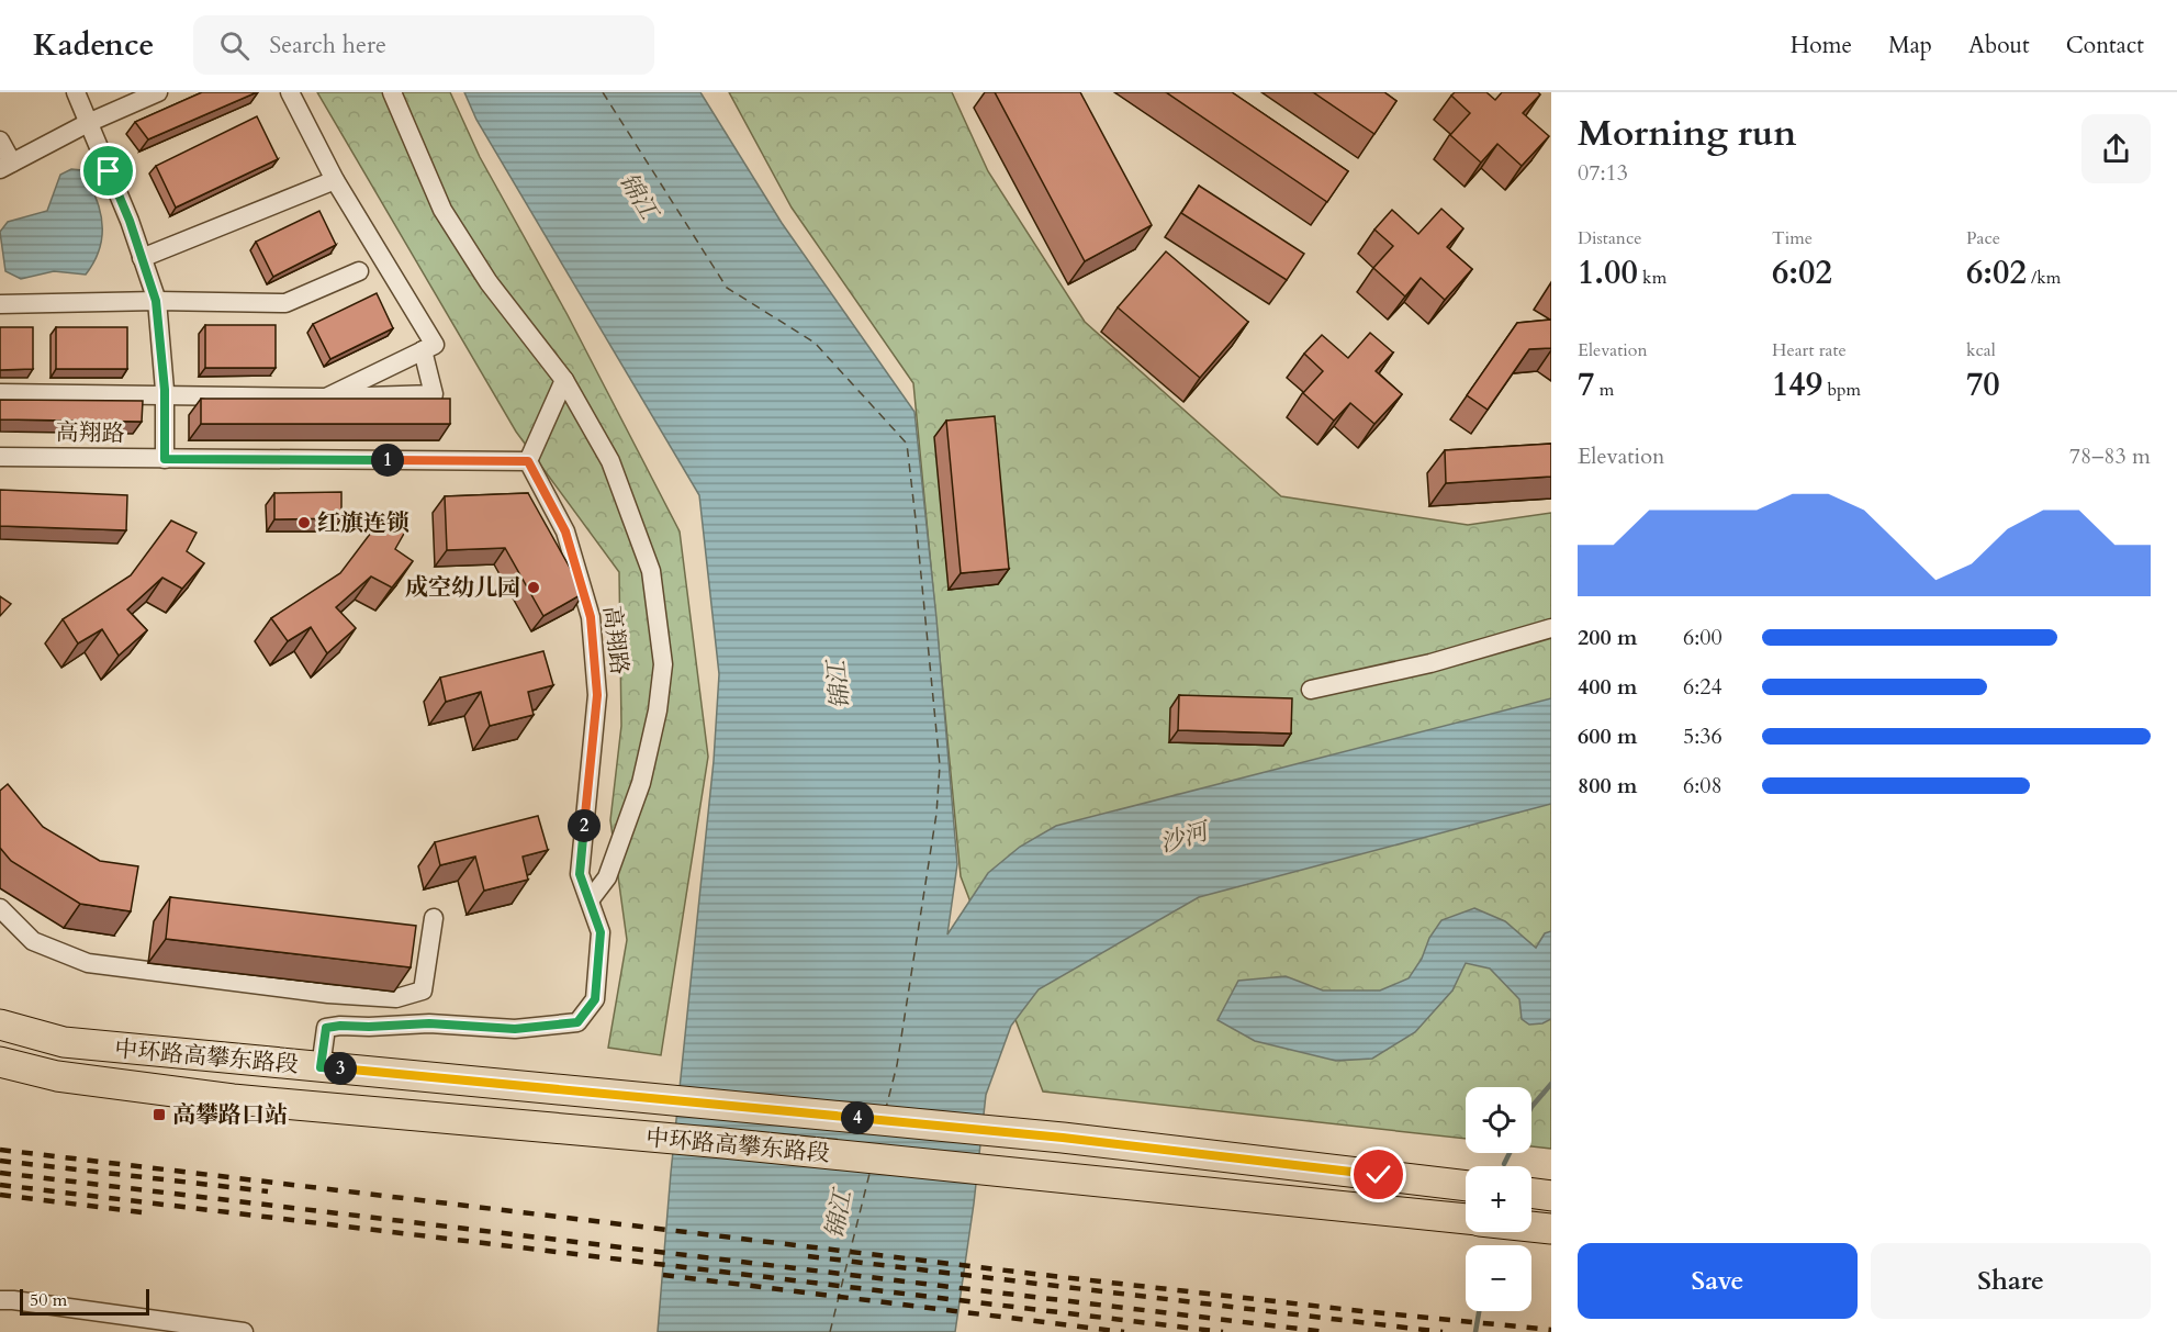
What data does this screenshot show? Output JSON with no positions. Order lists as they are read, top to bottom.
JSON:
{
  "streets": {
    "main road": ["中环路高攀东路段"],
    "street": ["高翔路"]
  },
  "crossings": [
    ["高翔路", "中环路高攀东路段"]
  ],
  "water": ["锦江", "沙河"],
  "places": {
    "other": ["红旗连锁", "成空幼儿园"],
    "transit": ["高攀路口站"]
  },
  "scale_bar": "50 m",
  "page": {
    "header": "Kadence",
    "search": "Search here",
    "nav": [
      "Home",
      "Map",
      "About",
      "Contact"
    ],
    "heading": ["Morning run", "07:13"],
    "stats": [
      ["Distance", "1.00 km"],
      ["Time", "6:02"],
      ["Pace", "6:02 /km"],
      ["Elevation", "7 m"],
      ["Heart rate", "149 bpm"],
      ["kcal", "70"]
    ],
    "chart": ["Elevation", "78–83 m"],
    "pins": [
      "1",
      "2",
      "3",
      "4"
    ],
    "list": [
      {
        "name": "200 m",
        "note": "6:00"
      },
      {
        "name": "400 m",
        "note": "6:24"
      },
      {
        "name": "600 m",
        "note": "5:36"
      },
      {
        "name": "800 m",
        "note": "6:08"
      }
    ],
    "map_buttons": ["+", "−"],
    "buttons": ["Save", "Share"],
    "scale": "50 m"
  }
}
